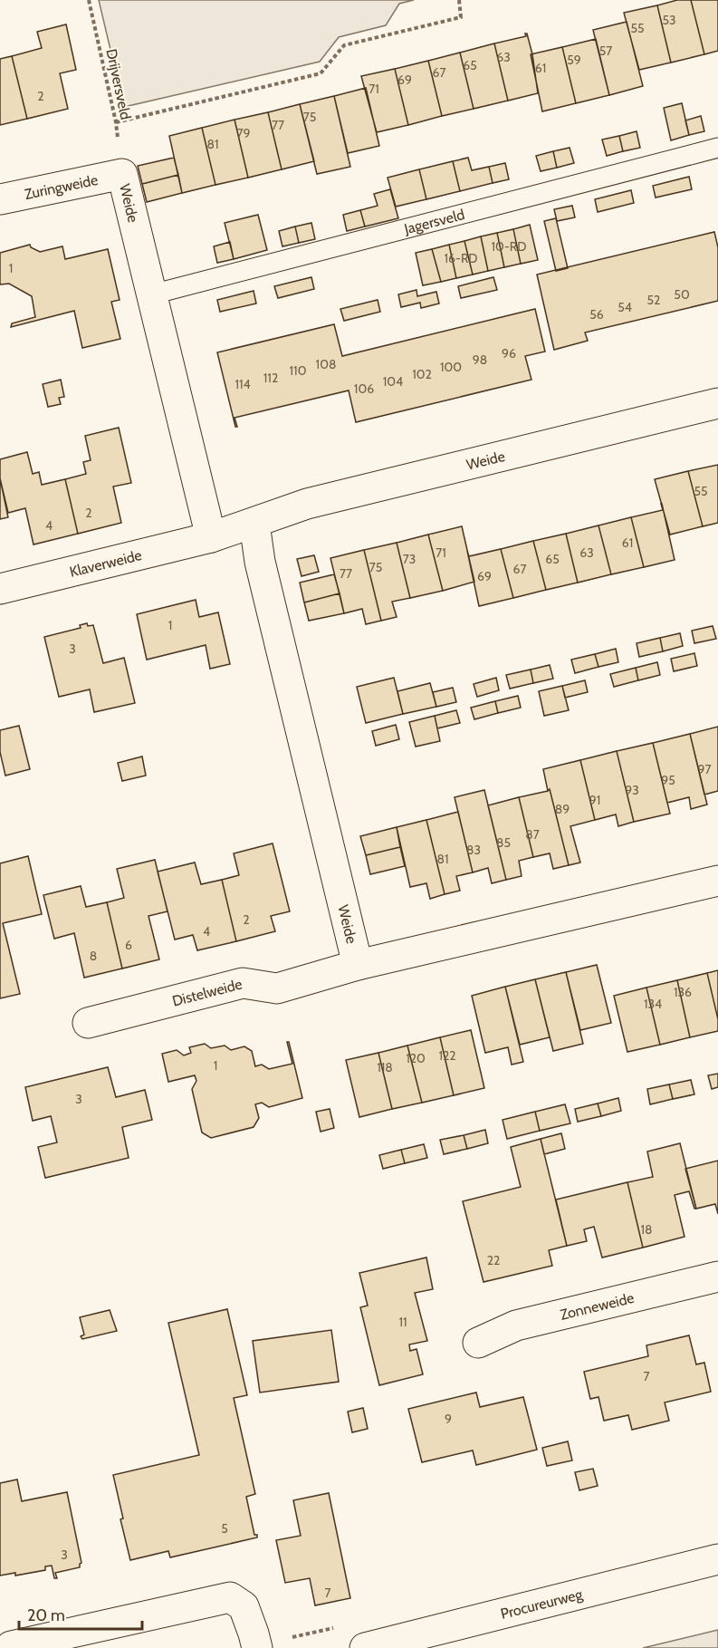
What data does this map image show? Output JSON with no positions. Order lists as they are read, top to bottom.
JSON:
{
  "streets": {
    "street": [
      "Zuringweide",
      "Weide",
      "Klaverweide",
      "Distelweide",
      "Zonneweide",
      "Procureurweg"
    ],
    "lane": ["Jagersveld"],
    "path": ["Drijversveld"]
  },
  "crossings": [
    ["Drijversveld", "Zuringweide"],
    ["Drijversveld", "Weide"],
    ["Zuringweide", "Weide"],
    ["Weide", "Jagersveld"],
    ["Weide", "Klaverweide"],
    ["Weide", "Distelweide"]
  ],
  "house_numbers": [
    "53",
    "55",
    "57",
    "63",
    "59",
    "65",
    "61",
    "67",
    "69",
    "71",
    "2",
    "75",
    "77",
    "79",
    "81",
    "10-RD",
    "16-RD",
    "1",
    "50",
    "52",
    "54",
    "56",
    "96",
    "98",
    "108",
    "100",
    "110",
    "102",
    "112",
    "104",
    "114",
    "106",
    "55",
    "2",
    "4",
    "61",
    "71",
    "63",
    "73",
    "65",
    "75",
    "67",
    "77",
    "69",
    "1",
    "3",
    "97",
    "95",
    "93",
    "91",
    "89",
    "87",
    "85",
    "83",
    "81",
    "2",
    "4",
    "6",
    "8",
    "136",
    "134",
    "122",
    "120",
    "1",
    "118",
    "3",
    "18",
    "22",
    "11",
    "7",
    "9",
    "5",
    "3",
    "7"
  ],
  "scale_bar": "20 m"
}
